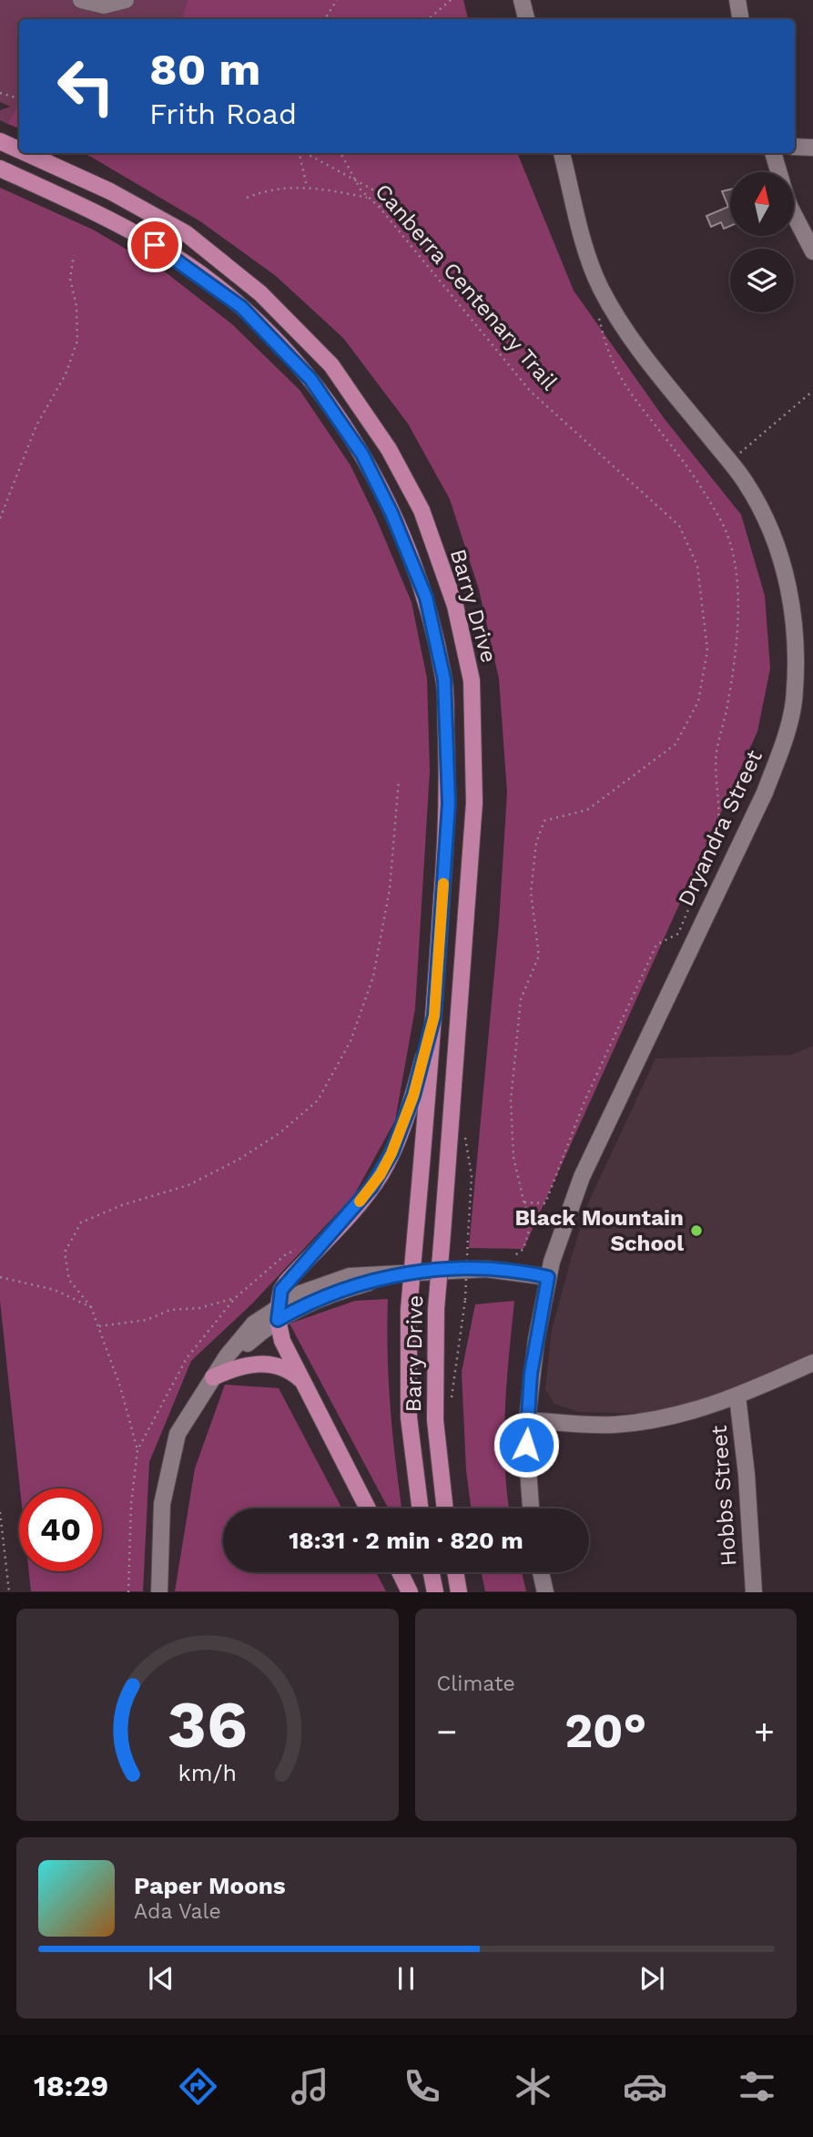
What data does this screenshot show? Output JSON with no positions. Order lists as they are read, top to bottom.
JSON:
{
  "streets": {
    "main road": ["Barry Drive"],
    "street": ["Dryandra Street", "Hobbs Street"],
    "path": ["Canberra Centenary Trail"]
  },
  "places": ["Black Mountain School"],
  "north": "top",
  "page": {
    "turn": ["80 m", "Frith Road"],
    "limit": "40",
    "trip": "18:31 · 2 min · 820 m",
    "tile": "Climate",
    "heat": ["−", "20°", "+"],
    "song": ["Paper Moons", "Ada Vale"],
    "tabs": "18:29",
    "gauge": ["36", "km/h"]
  }
}
